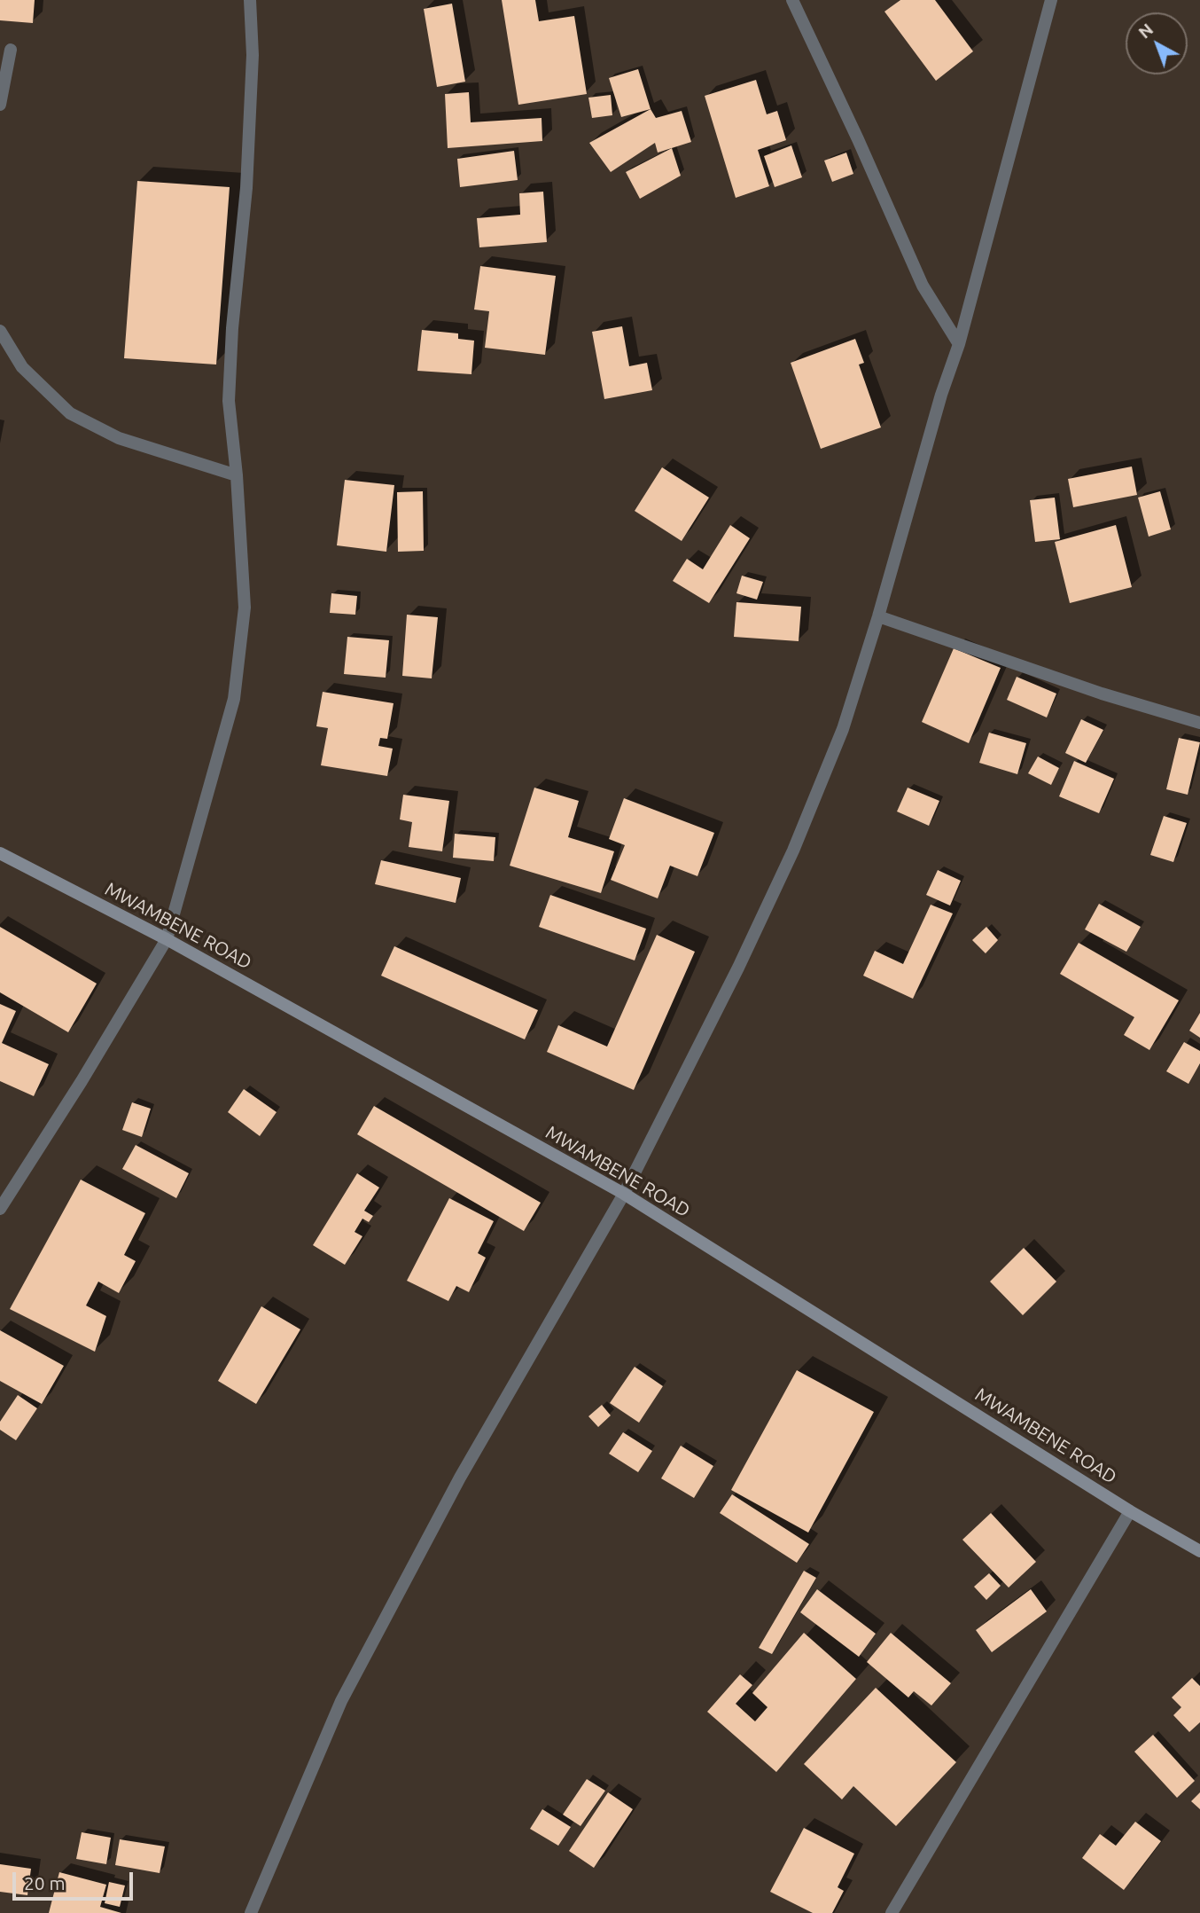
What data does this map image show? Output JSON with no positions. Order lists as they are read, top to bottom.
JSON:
{
  "streets": {
    "street": ["MWAMBENE ROAD"]
  },
  "scale_bar": "20 m",
  "north": "top left"
}
